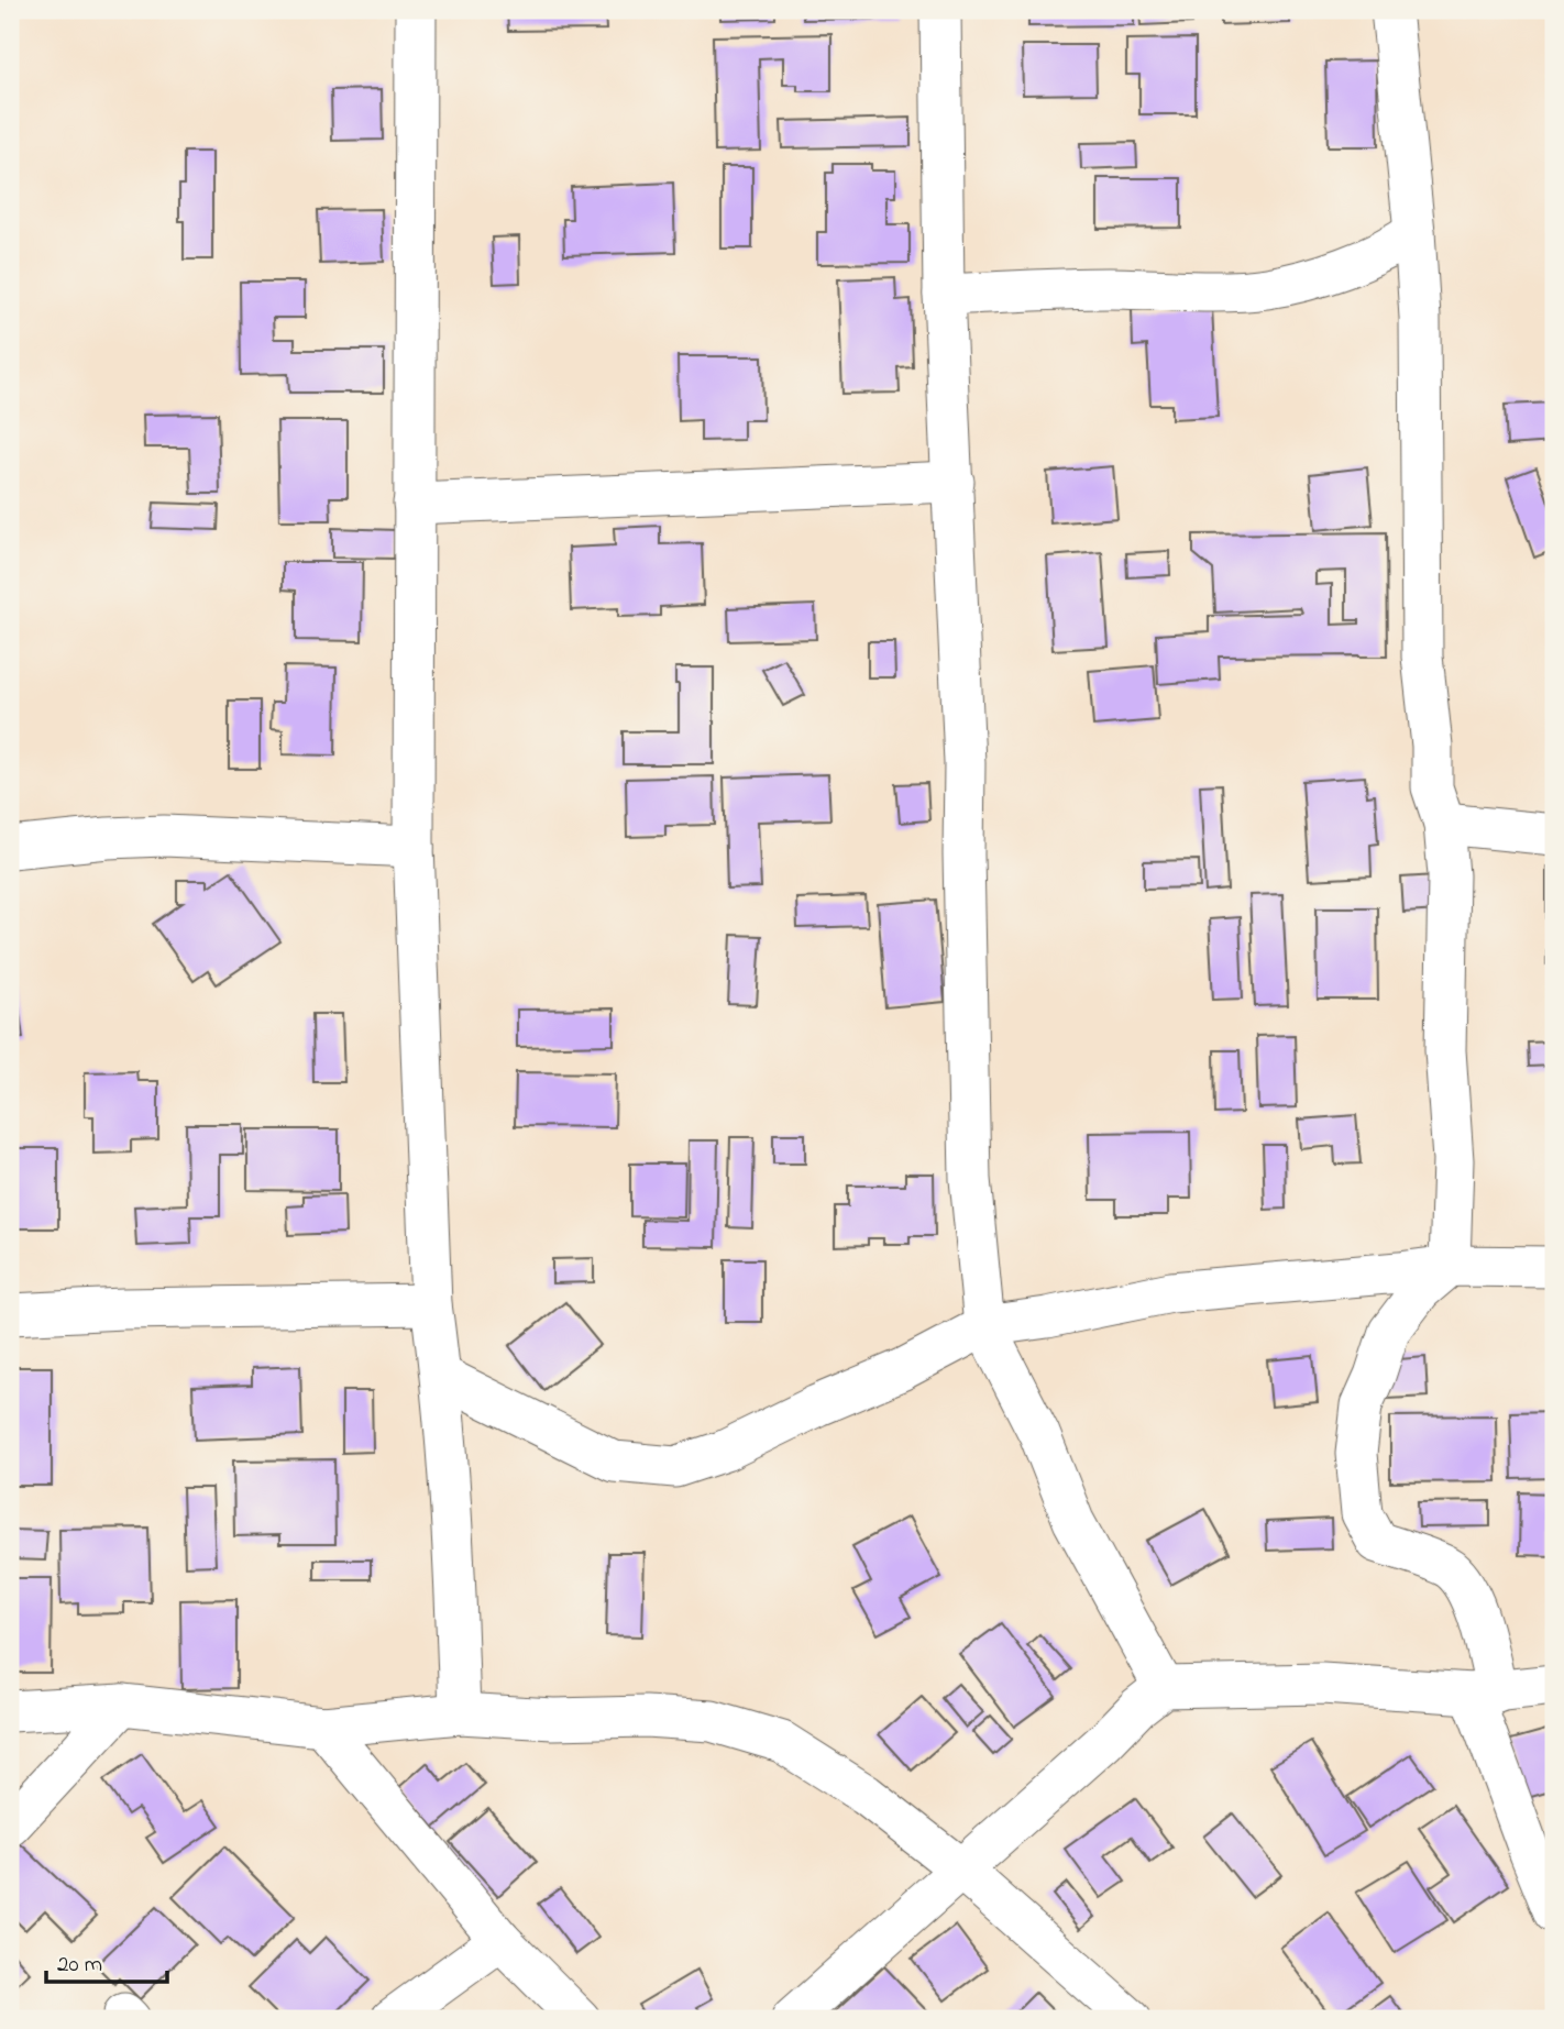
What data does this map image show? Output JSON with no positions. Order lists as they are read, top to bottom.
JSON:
{
  "scale_bar": "20 m"
}
